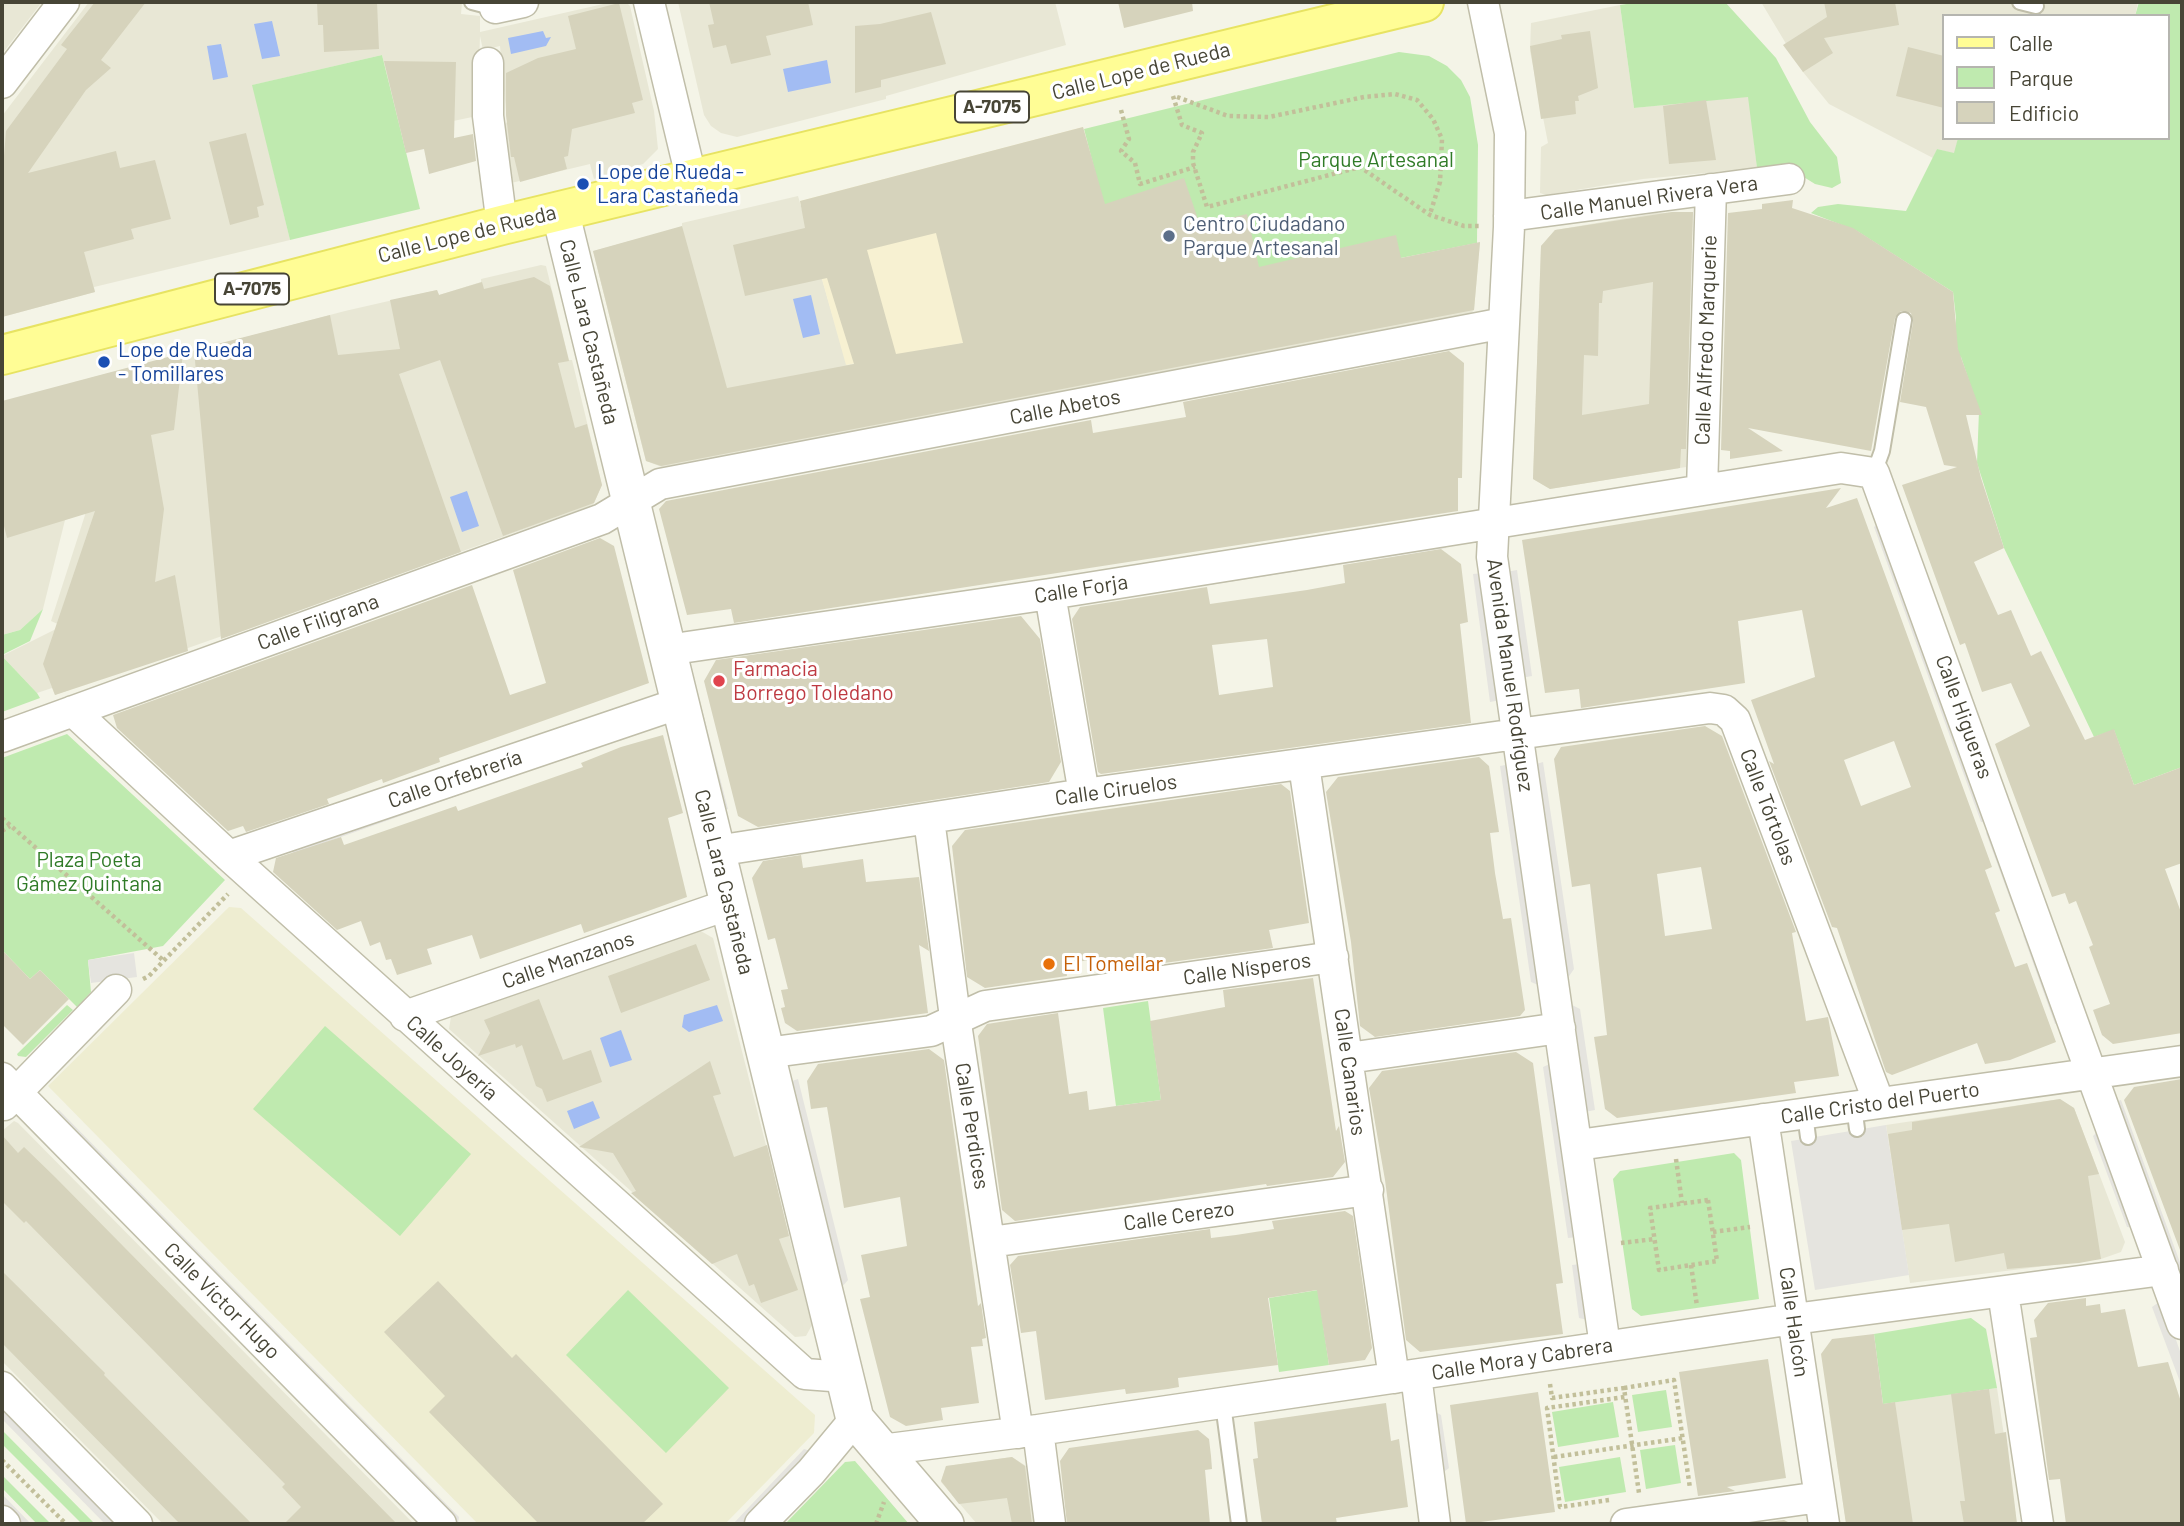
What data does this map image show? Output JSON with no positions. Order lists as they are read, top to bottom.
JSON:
{
  "streets": {
    "main road": ["Calle Lope de Rueda", "A-7075"],
    "street": [
      "Calle Manuel Rivera Vera",
      "Calle Lara Castañeda",
      "Calle Alfredo Marquerie",
      "Calle Abetos",
      "Calle Forja",
      "Calle Filigrana",
      "Avenida Manuel Rodríguez",
      "Calle Higueras",
      "Calle Orfebrería",
      "Calle Ciruelos",
      "Calle Tórtolas",
      "Calle Manzanos",
      "Calle Nísperos",
      "Calle Joyería",
      "Calle Canarios",
      "Calle Cristo del Puerto",
      "Calle Perdices",
      "Calle Cerezo",
      "Calle Víctor Hugo",
      "Calle Halcón",
      "Calle Mora y Cabrera"
    ]
  },
  "crossings": [
    ["Calle Lope de Rueda", "Calle Lara Castañeda"],
    ["Calle Manuel Rivera Vera", "Calle Alfredo Marquerie"],
    ["Calle Manuel Rivera Vera", "Avenida Manuel Rodríguez"],
    ["Calle Lara Castañeda", "Calle Abetos"],
    ["Calle Lara Castañeda", "Calle Forja"],
    ["Calle Lara Castañeda", "Calle Filigrana"],
    ["Calle Lara Castañeda", "Calle Orfebrería"],
    ["Calle Lara Castañeda", "Calle Ciruelos"],
    ["Calle Lara Castañeda", "Calle Manzanos"],
    ["Calle Lara Castañeda", "Calle Nísperos"],
    ["Calle Lara Castañeda", "Calle Joyería"],
    ["Calle Lara Castañeda", "Calle Mora y Cabrera"],
    ["Calle Abetos", "Calle Filigrana"],
    ["Calle Abetos", "Avenida Manuel Rodríguez"],
    ["Calle Forja", "Avenida Manuel Rodríguez"],
    ["Calle Filigrana", "Calle Joyería"],
    ["Avenida Manuel Rodríguez", "Calle Ciruelos"],
    ["Avenida Manuel Rodríguez", "Calle Tórtolas"],
    ["Avenida Manuel Rodríguez", "Calle Cristo del Puerto"],
    ["Avenida Manuel Rodríguez", "Calle Mora y Cabrera"],
    ["Calle Higueras", "Calle Cristo del Puerto"],
    ["Calle Higueras", "Calle Mora y Cabrera"],
    ["Calle Orfebrería", "Calle Joyería"],
    ["Calle Ciruelos", "Calle Tórtolas"],
    ["Calle Ciruelos", "Calle Canarios"],
    ["Calle Ciruelos", "Calle Perdices"],
    ["Calle Tórtolas", "Calle Cristo del Puerto"],
    ["Calle Manzanos", "Calle Joyería"],
    ["Calle Nísperos", "Calle Canarios"],
    ["Calle Nísperos", "Calle Perdices"],
    ["Calle Canarios", "Calle Cerezo"],
    ["Calle Canarios", "Calle Mora y Cabrera"],
    ["Calle Cristo del Puerto", "Calle Halcón"],
    ["Calle Perdices", "Calle Cerezo"],
    ["Calle Perdices", "Calle Mora y Cabrera"],
    ["Calle Halcón", "Calle Mora y Cabrera"]
  ],
  "parks": ["Parque Artesanal", "Plaza Poeta Gámez Quintana"],
  "places": [
    "Lope de Rueda - Lara Castañeda",
    "Centro Ciudadano Parque Artesanal",
    "Lope de Rueda - Tomillares",
    "Farmacia Borrego Toledano",
    "El Tomellar"
  ],
  "legend": ["Calle", "Parque", "Edificio"]
}
